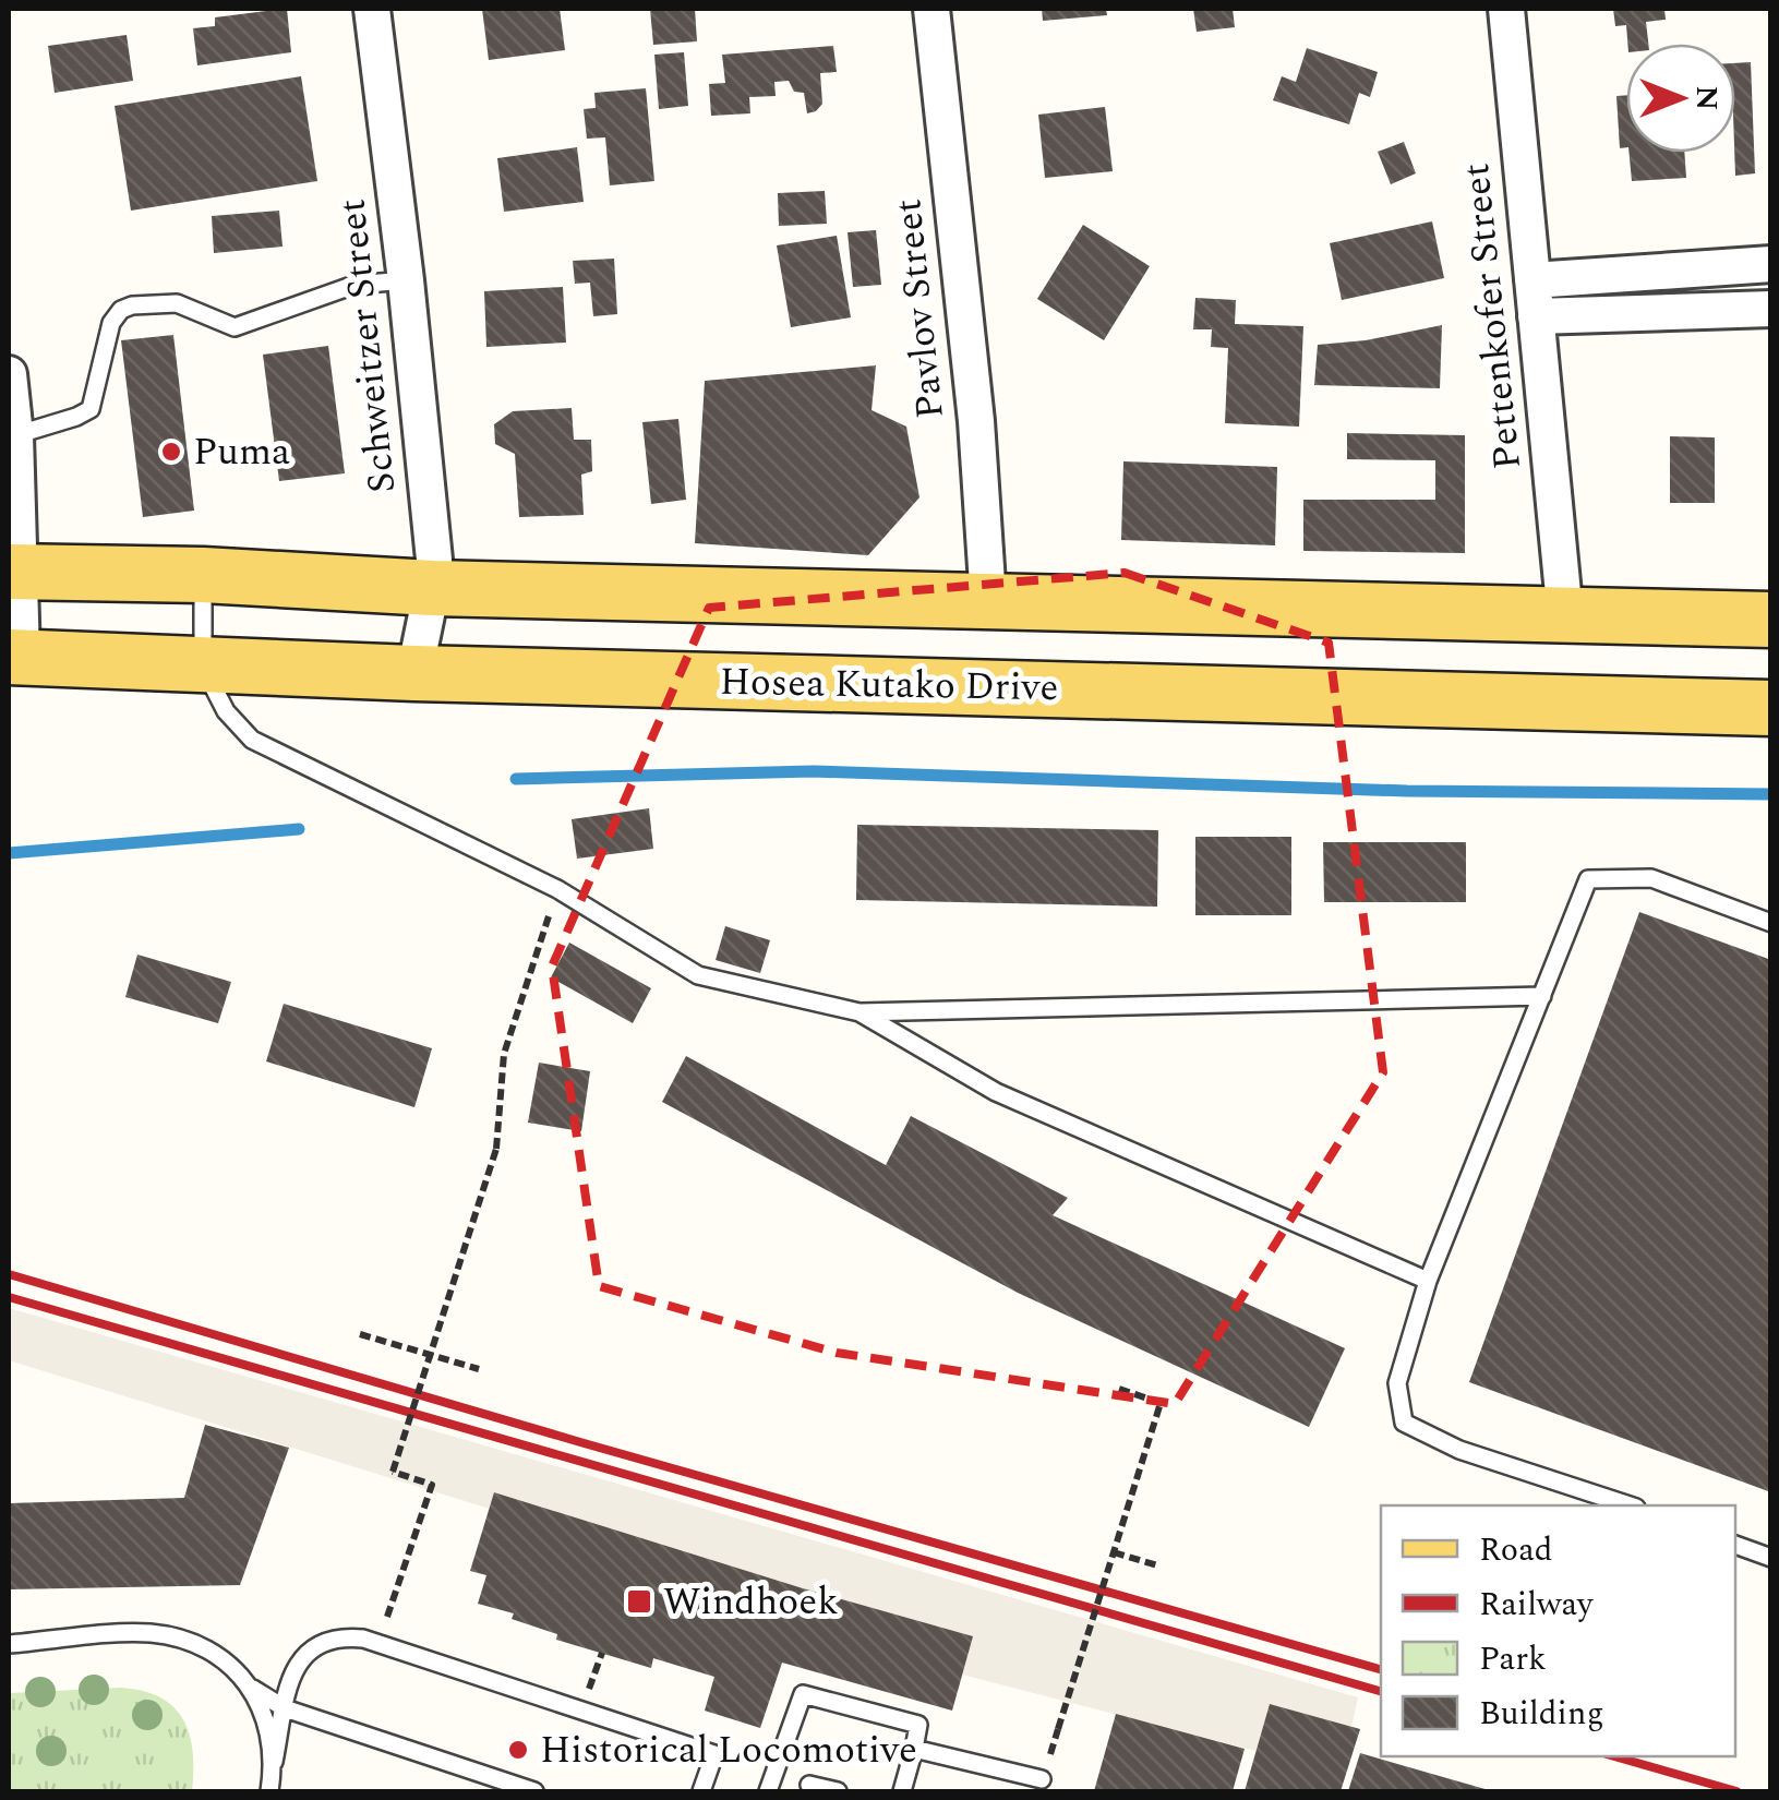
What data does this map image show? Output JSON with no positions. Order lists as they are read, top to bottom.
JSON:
{
  "streets": {
    "main road": ["Hosea Kutako Drive"],
    "street": ["Pavlov Street", "Pettenkofer Street", "Schweitzer Street"]
  },
  "crossings": [
    ["Schweitzer Street", "Hosea Kutako Drive"]
  ],
  "places": {
    "other": ["Puma", "Historical Locomotive"],
    "transit": ["Windhoek"]
  },
  "legend": [
    "Road",
    "Railway",
    "Park",
    "Building"
  ],
  "north": "right"
}
